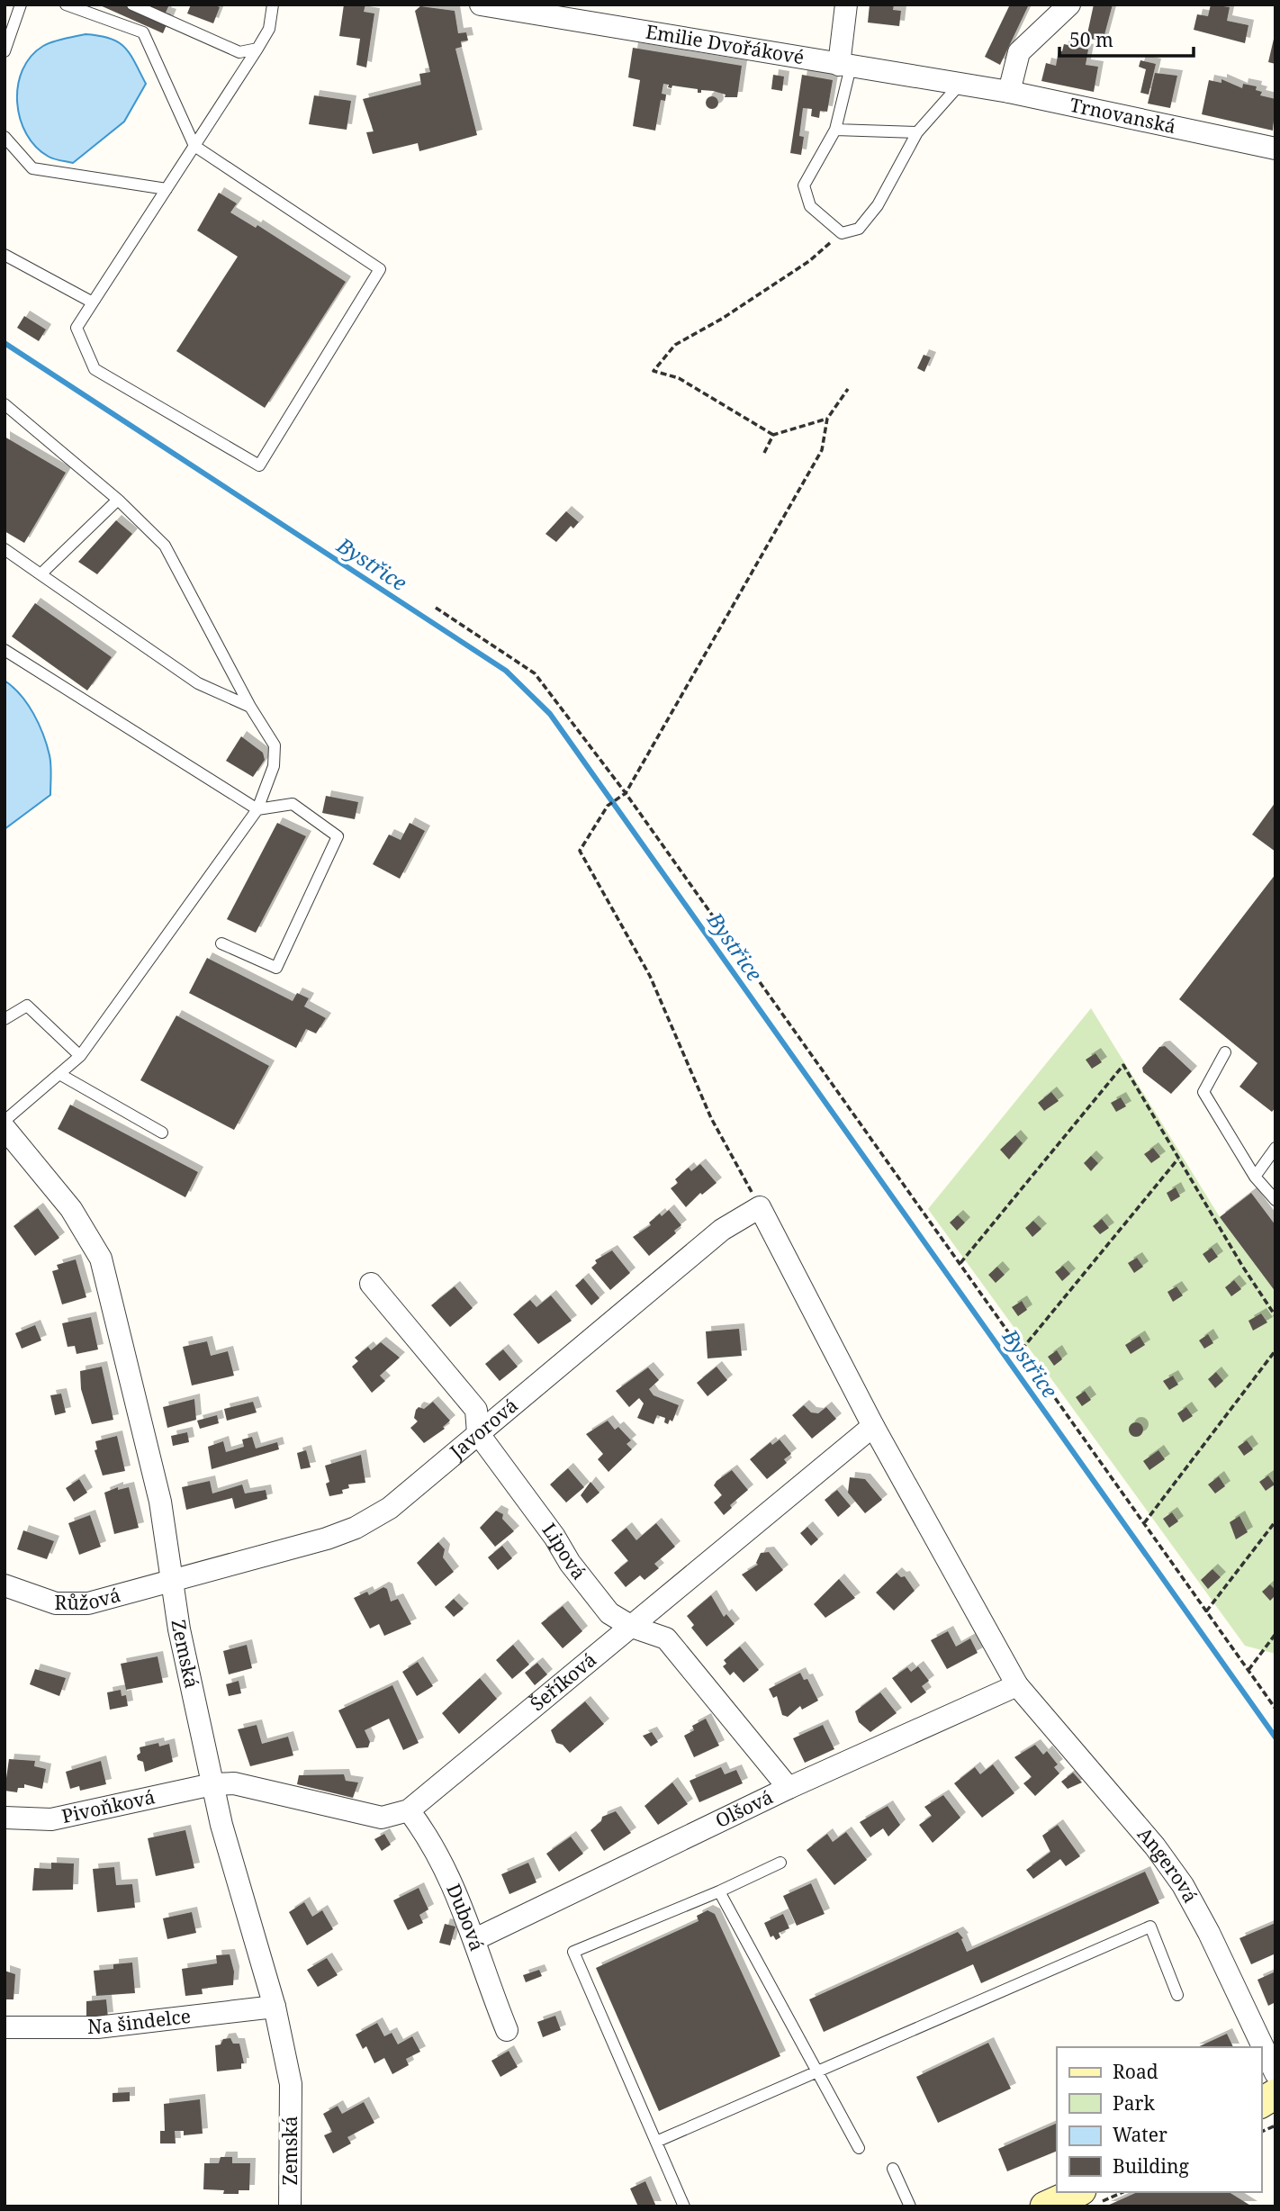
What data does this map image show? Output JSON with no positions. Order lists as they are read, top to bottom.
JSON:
{
  "streets": {
    "street": [
      "Emilie Dvořákové",
      "Trnovanská",
      "Javorová",
      "Lipová",
      "Růžová",
      "Zemská",
      "Šeříková",
      "Pivoňková",
      "Olšová",
      "Angerová",
      "Dubová",
      "Na šindelce"
    ]
  },
  "crossings": [
    ["Emilie Dvořákové", "Trnovanská"],
    ["Javorová", "Lipová"],
    ["Javorová", "Růžová"],
    ["Javorová", "Zemská"],
    ["Javorová", "Angerová"],
    ["Lipová", "Šeříková"],
    ["Lipová", "Olšová"],
    ["Růžová", "Zemská"],
    ["Zemská", "Šeříková"],
    ["Zemská", "Pivoňková"],
    ["Zemská", "Na šindelce"],
    ["Šeříková", "Pivoňková"],
    ["Šeříková", "Angerová"],
    ["Šeříková", "Dubová"],
    ["Olšová", "Angerová"],
    ["Olšová", "Dubová"]
  ],
  "water": ["Bystřice"],
  "legend": [
    "Road",
    "Park",
    "Water",
    "Building"
  ],
  "scale_bar": "50 m"
}
